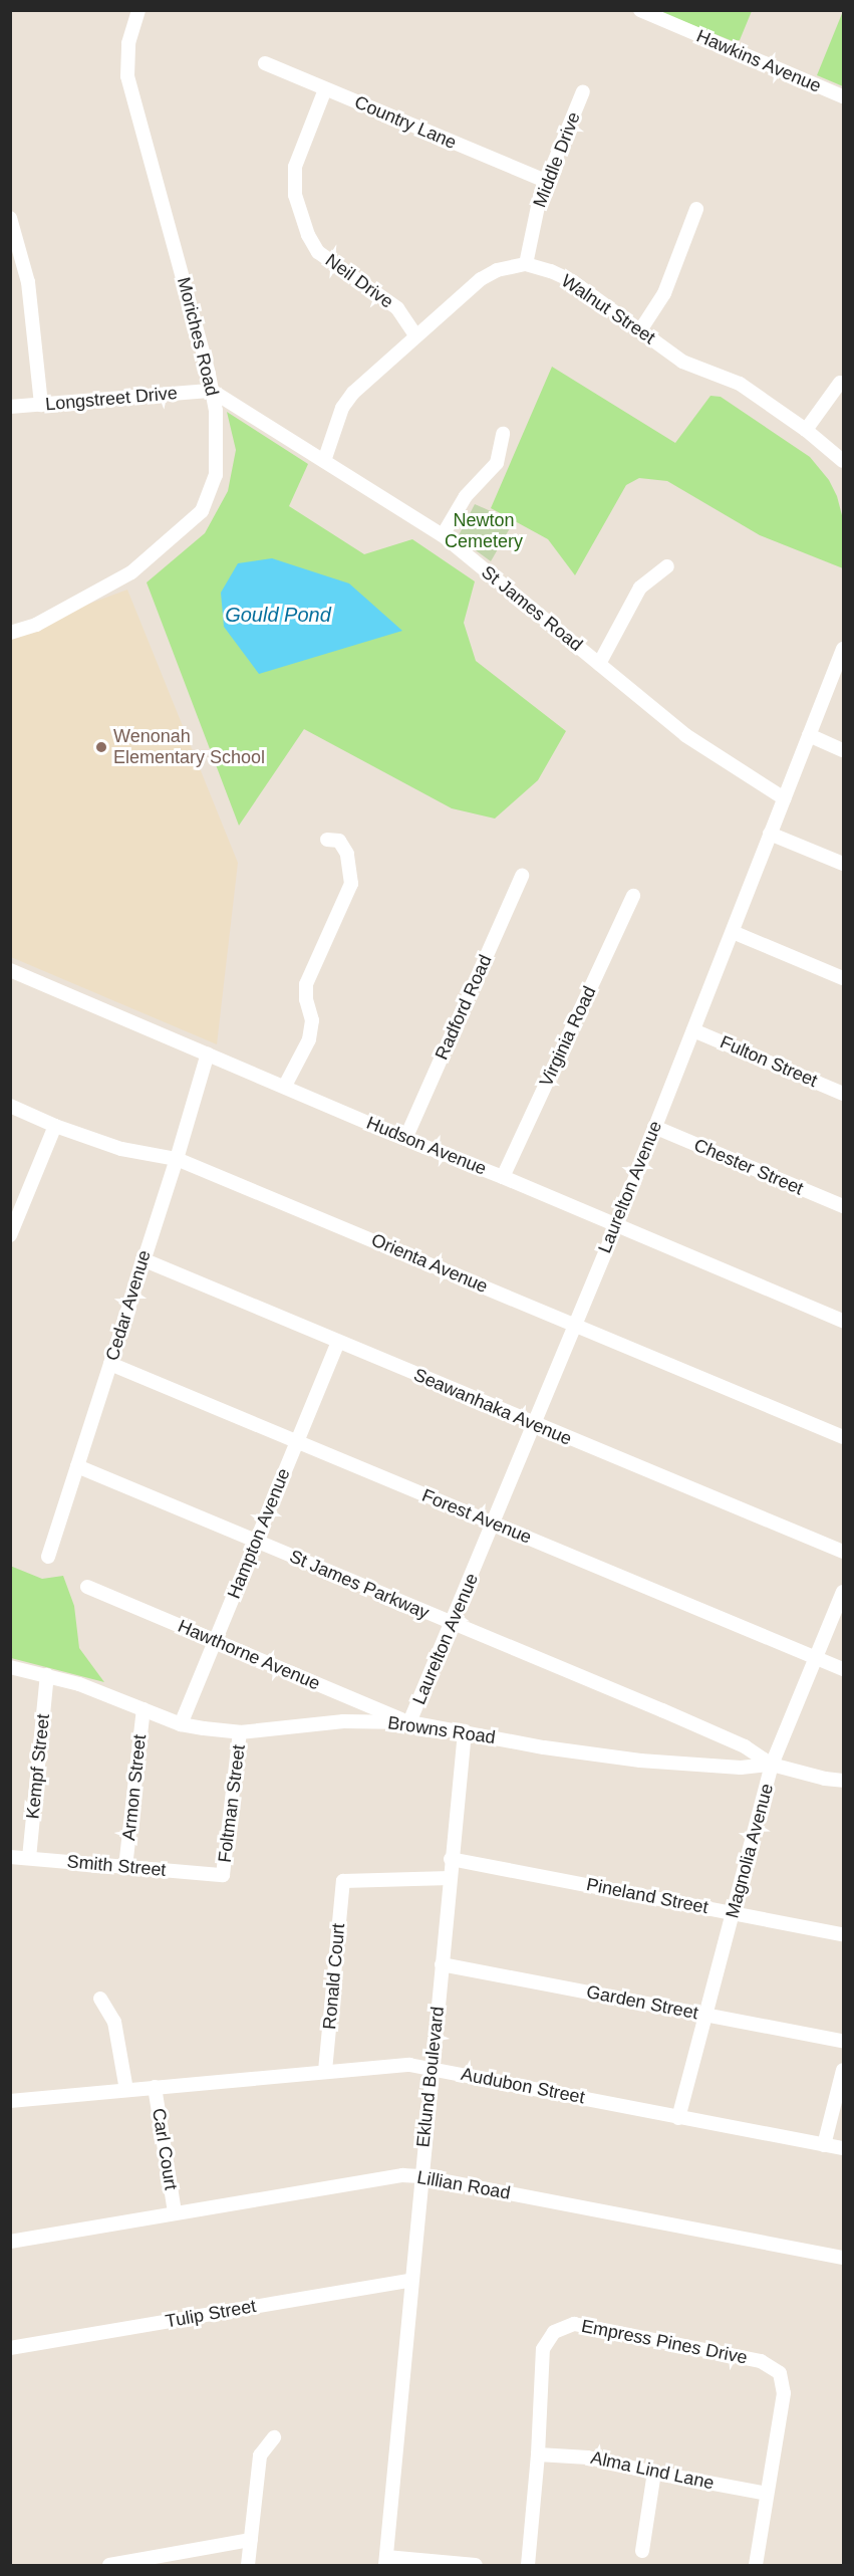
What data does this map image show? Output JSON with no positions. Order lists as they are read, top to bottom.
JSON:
{
  "streets": {
    "street": [
      "Hawkins Avenue",
      "Country Lane",
      "Middle Drive",
      "Neil Drive",
      "Walnut Street",
      "Moriches Road",
      "Longstreet Drive",
      "St James Road",
      "Radford Road",
      "Virginia Road",
      "Fulton Street",
      "Hudson Avenue",
      "Chester Street",
      "Laurelton Avenue",
      "Orienta Avenue",
      "Cedar Avenue",
      "Seawanhaka Avenue",
      "Forest Avenue",
      "Hampton Avenue",
      "St James Parkway",
      "Hawthorne Avenue",
      "Browns Road",
      "Kempf Street",
      "Armon Street",
      "Foltman Street",
      "Magnolia Avenue",
      "Smith Street",
      "Pineland Street",
      "Ronald Court",
      "Garden Street",
      "Eklund Boulevard",
      "Audubon Street",
      "Carl Court",
      "Lillian Road",
      "Tulip Street",
      "Empress Pines Drive",
      "Alma Lind Lane"
    ]
  },
  "crossings": [
    ["Country Lane", "Middle Drive"],
    ["Country Lane", "Neil Drive"],
    ["Middle Drive", "Walnut Street"],
    ["Neil Drive", "Walnut Street"],
    ["Walnut Street", "St James Road"],
    ["Moriches Road", "Longstreet Drive"],
    ["Moriches Road", "St James Road"],
    ["Longstreet Drive", "St James Road"],
    ["St James Road", "Laurelton Avenue"],
    ["Radford Road", "Hudson Avenue"],
    ["Virginia Road", "Hudson Avenue"],
    ["Fulton Street", "Laurelton Avenue"],
    ["Hudson Avenue", "Laurelton Avenue"],
    ["Hudson Avenue", "Cedar Avenue"],
    ["Chester Street", "Laurelton Avenue"],
    ["Laurelton Avenue", "Orienta Avenue"],
    ["Laurelton Avenue", "Seawanhaka Avenue"],
    ["Laurelton Avenue", "Forest Avenue"],
    ["Laurelton Avenue", "St James Parkway"],
    ["Laurelton Avenue", "Hawthorne Avenue"],
    ["Laurelton Avenue", "Browns Road"],
    ["Orienta Avenue", "Cedar Avenue"],
    ["Cedar Avenue", "Seawanhaka Avenue"],
    ["Cedar Avenue", "Forest Avenue"],
    ["Cedar Avenue", "St James Parkway"],
    ["Seawanhaka Avenue", "Hampton Avenue"],
    ["Forest Avenue", "Hampton Avenue"],
    ["Forest Avenue", "Magnolia Avenue"],
    ["Hampton Avenue", "St James Parkway"],
    ["Hampton Avenue", "Hawthorne Avenue"],
    ["Hampton Avenue", "Browns Road"],
    ["St James Parkway", "Browns Road"],
    ["St James Parkway", "Magnolia Avenue"],
    ["Hawthorne Avenue", "Browns Road"],
    ["Browns Road", "Kempf Street"],
    ["Browns Road", "Armon Street"],
    ["Browns Road", "Foltman Street"],
    ["Browns Road", "Magnolia Avenue"],
    ["Browns Road", "Eklund Boulevard"],
    ["Kempf Street", "Smith Street"],
    ["Armon Street", "Smith Street"],
    ["Foltman Street", "Smith Street"],
    ["Magnolia Avenue", "Pineland Street"],
    ["Magnolia Avenue", "Garden Street"],
    ["Magnolia Avenue", "Audubon Street"],
    ["Pineland Street", "Eklund Boulevard"],
    ["Ronald Court", "Eklund Boulevard"],
    ["Ronald Court", "Audubon Street"],
    ["Garden Street", "Eklund Boulevard"],
    ["Eklund Boulevard", "Audubon Street"],
    ["Eklund Boulevard", "Lillian Road"],
    ["Eklund Boulevard", "Tulip Street"],
    ["Audubon Street", "Carl Court"],
    ["Carl Court", "Lillian Road"],
    ["Empress Pines Drive", "Alma Lind Lane"]
  ],
  "water": ["Gould Pond"],
  "parks": ["Newton Cemetery"],
  "places": ["Wenonah Elementary School"]
}
